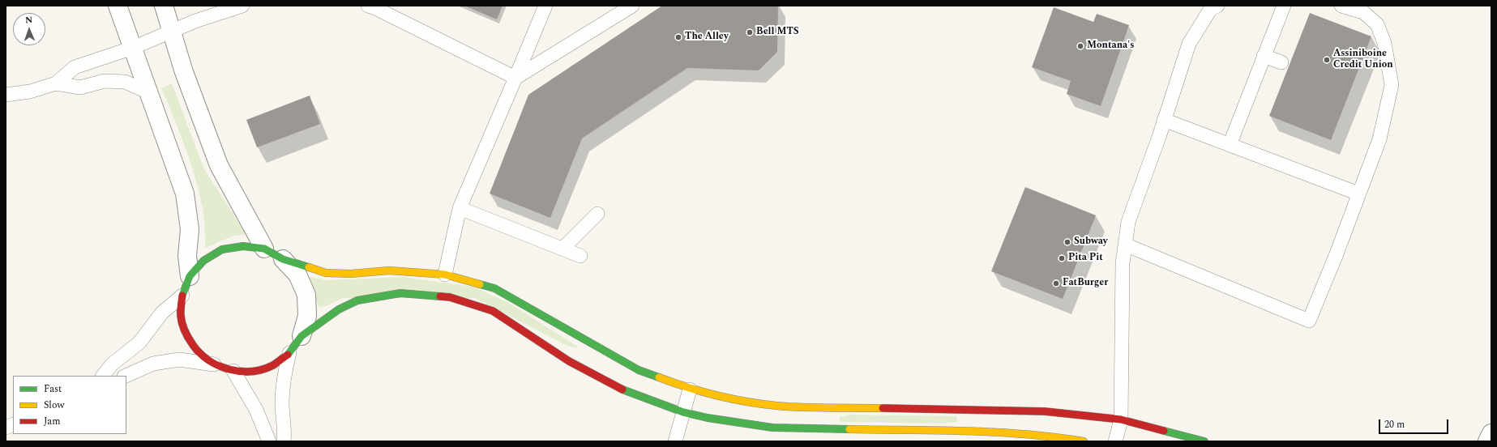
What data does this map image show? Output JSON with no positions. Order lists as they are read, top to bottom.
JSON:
{
  "places": [
    "Bell MTS",
    "The Alley",
    "Montana's",
    "Assiniboine Credit Union",
    "Subway",
    "Pita Pit",
    "FatBurger"
  ],
  "legend": ["Fast", "Slow", "Jam"],
  "scale_bar": "20 m",
  "north": "top"
}
